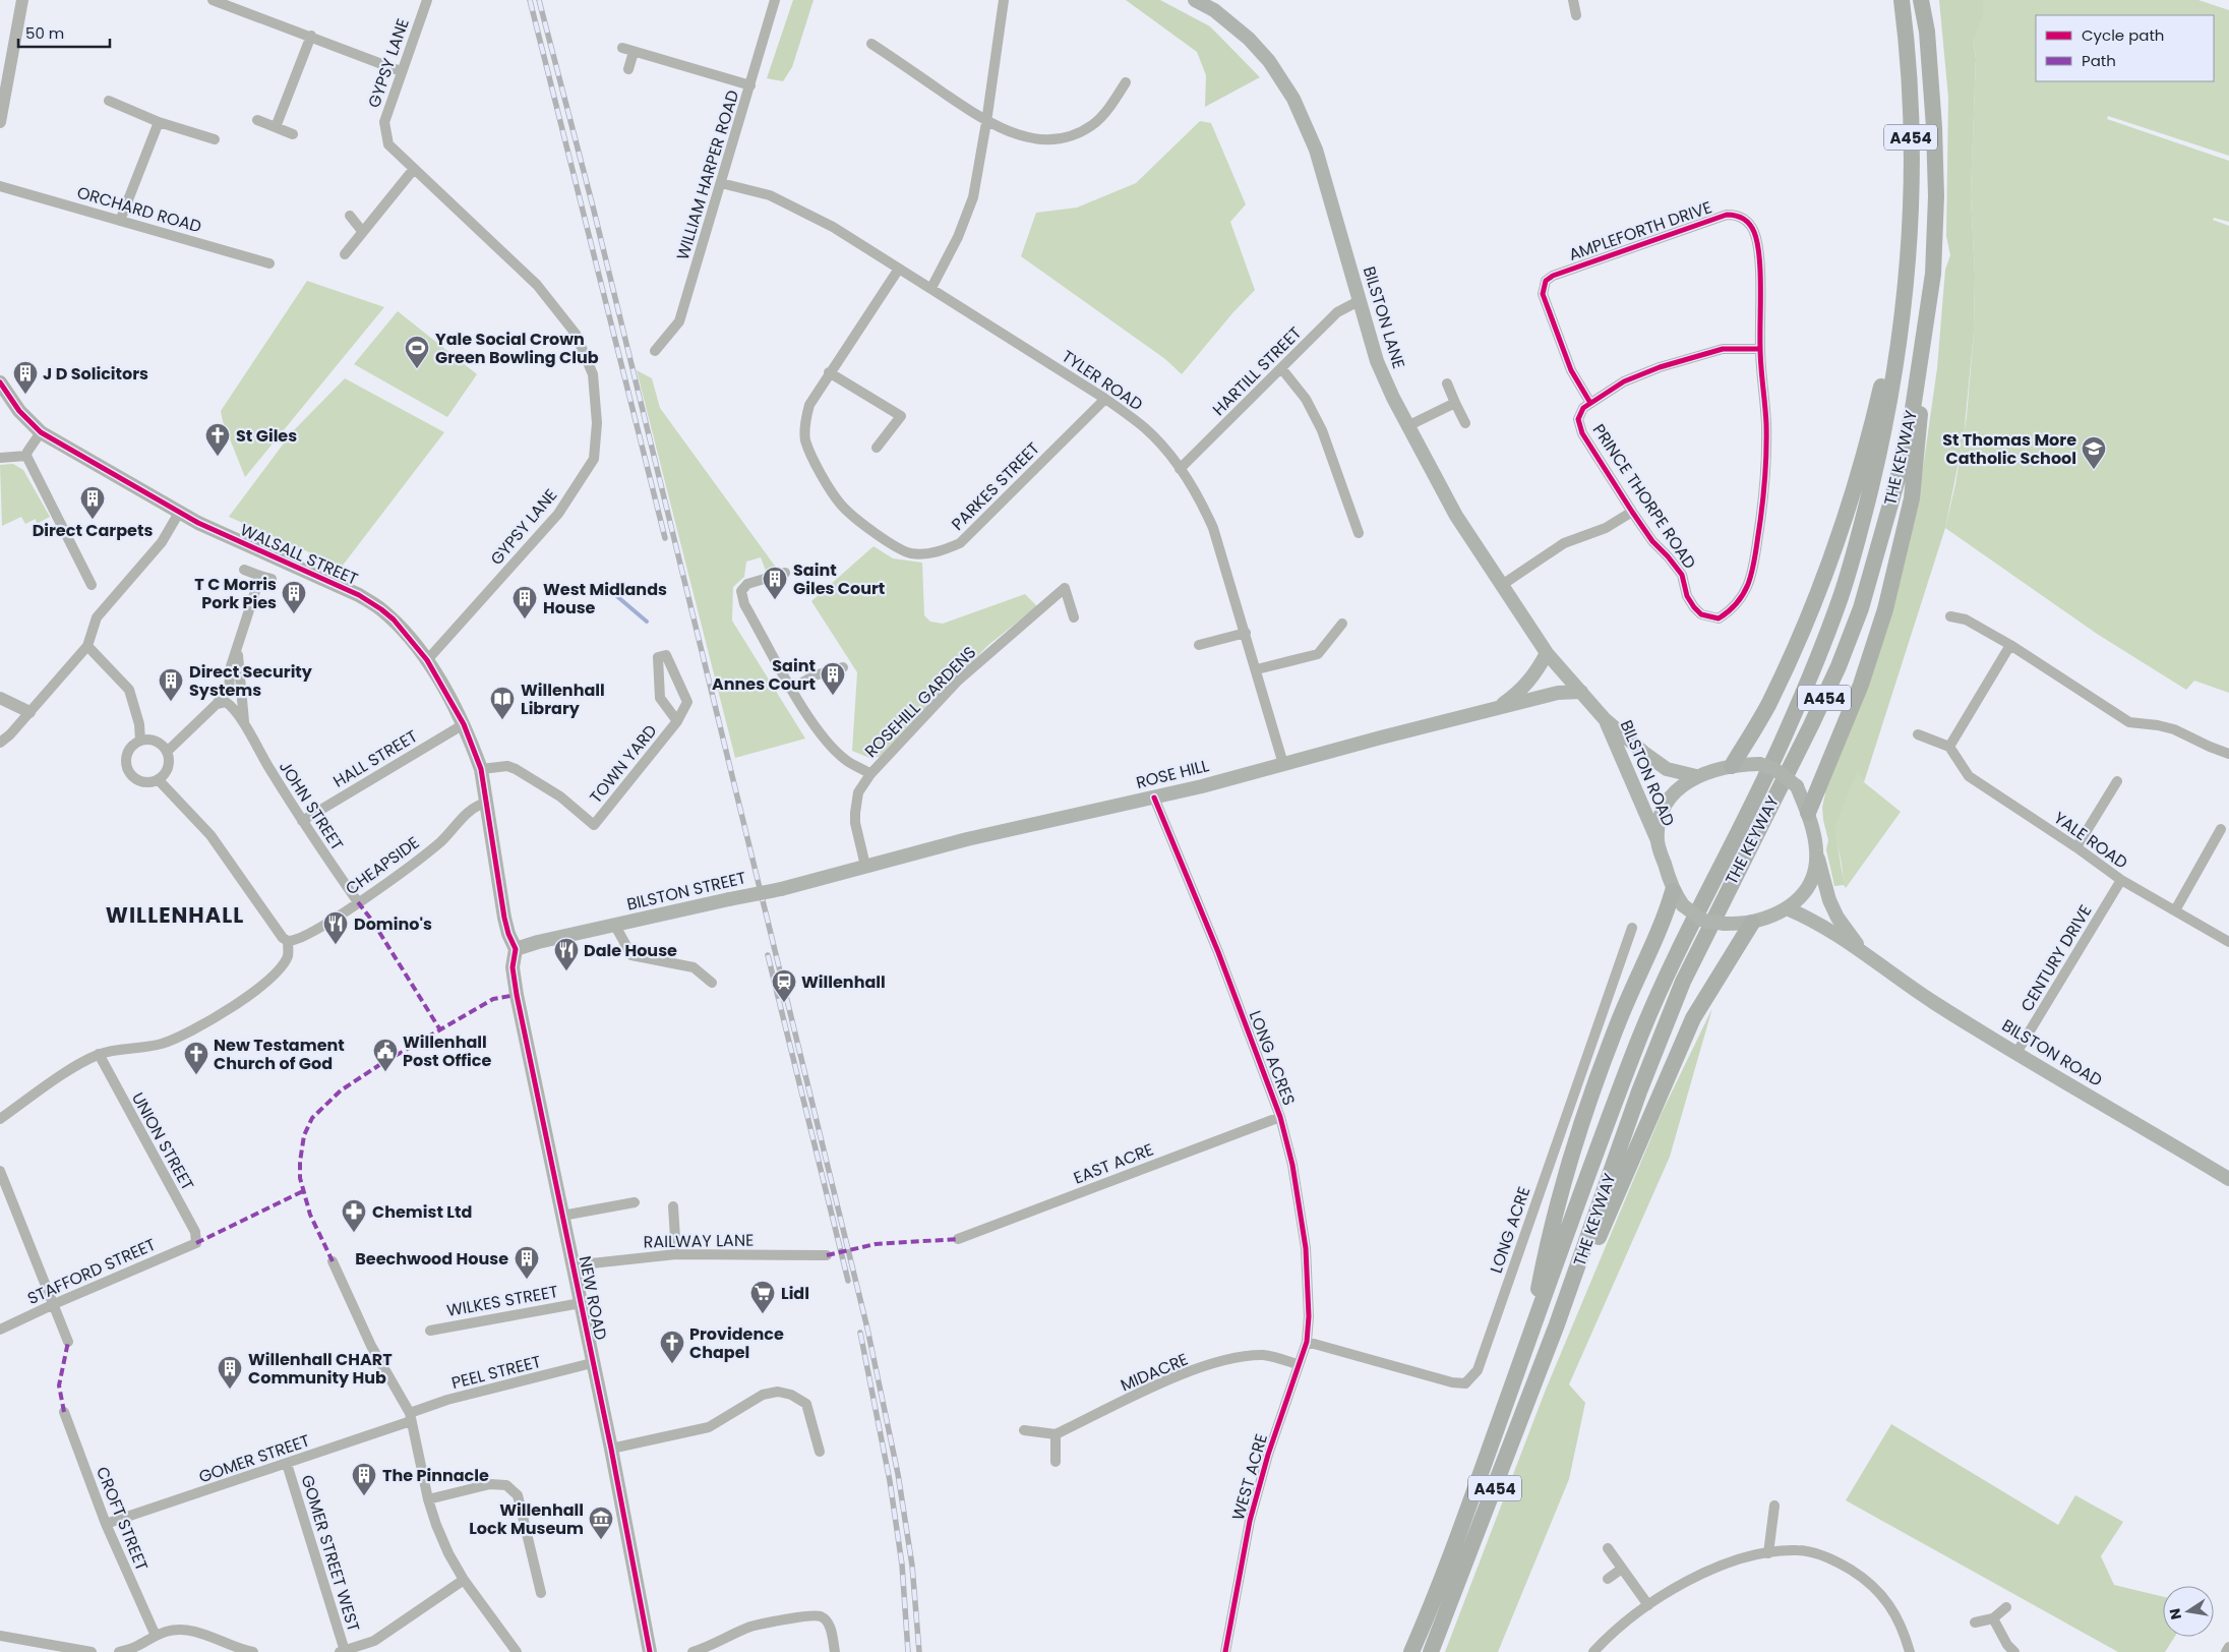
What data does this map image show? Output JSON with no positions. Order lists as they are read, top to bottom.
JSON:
{
  "streets": {
    "highway": ["A454", "THE KEYWAY"],
    "main road": [
      "BILSTON LANE",
      "WALSALL STREET",
      "BILSTON ROAD",
      "ROSE HILL",
      "BILSTON STREET",
      "NEW ROAD"
    ],
    "street": [
      "GYPSY LANE",
      "WILLIAM HARPER ROAD",
      "ORCHARD ROAD",
      "AMPLEFORTH DRIVE",
      "HARTILL STREET",
      "TYLER ROAD",
      "PARKES STREET",
      "PRINCE THORPE ROAD",
      "ROSEHILL GARDENS",
      "HALL STREET",
      "TOWN YARD",
      "JOHN STREET",
      "YALE ROAD",
      "CHEAPSIDE",
      "CENTURY DRIVE",
      "LONG ACRES",
      "UNION STREET",
      "EAST ACRE",
      "LONG ACRE",
      "RAILWAY LANE",
      "STAFFORD STREET",
      "WILKES STREET",
      "PEEL STREET",
      "MIDACRE",
      "GOMER STREET",
      "WEST ACRE",
      "CROFT STREET",
      "GOMER STREET WEST"
    ]
  },
  "crossings": [
    ["GYPSY LANE", "WALSALL STREET"],
    ["WILLIAM HARPER ROAD", "TYLER ROAD"],
    ["AMPLEFORTH DRIVE", "PRINCE THORPE ROAD"],
    ["BILSTON LANE", "HARTILL STREET"],
    ["BILSTON LANE", "BILSTON ROAD"],
    ["BILSTON LANE", "ROSE HILL"],
    ["HARTILL STREET", "TYLER ROAD"],
    ["TYLER ROAD", "PARKES STREET"],
    ["TYLER ROAD", "ROSE HILL"],
    ["WALSALL STREET", "HALL STREET"],
    ["WALSALL STREET", "TOWN YARD"],
    ["WALSALL STREET", "CHEAPSIDE"],
    ["WALSALL STREET", "BILSTON STREET"],
    ["WALSALL STREET", "NEW ROAD"],
    ["ROSEHILL GARDENS", "ROSE HILL"],
    ["ROSEHILL GARDENS", "BILSTON STREET"],
    ["HALL STREET", "JOHN STREET"],
    ["BILSTON ROAD", "ROSE HILL"],
    ["BILSTON ROAD", "CENTURY DRIVE"],
    ["ROSE HILL", "BILSTON STREET"],
    ["ROSE HILL", "LONG ACRES"],
    ["JOHN STREET", "CHEAPSIDE"],
    ["YALE ROAD", "CENTURY DRIVE"],
    ["BILSTON STREET", "NEW ROAD"],
    ["LONG ACRES", "EAST ACRE"],
    ["LONG ACRES", "LONG ACRE"],
    ["LONG ACRES", "WEST ACRE"],
    ["UNION STREET", "STAFFORD STREET"],
    ["LONG ACRE", "WEST ACRE"],
    ["RAILWAY LANE", "NEW ROAD"],
    ["NEW ROAD", "WILKES STREET"],
    ["NEW ROAD", "PEEL STREET"],
    ["PEEL STREET", "GOMER STREET"],
    ["MIDACRE", "WEST ACRE"],
    ["GOMER STREET", "CROFT STREET"],
    ["GOMER STREET", "GOMER STREET WEST"]
  ],
  "districts": ["WILLENHALL"],
  "places": {
    "sports": ["Yale Social Crown Green Bowling Club"],
    "building": [
      "J D Solicitors",
      "Direct Carpets",
      "Saint Giles Court",
      "T C Morris Pork Pies",
      "West Midlands House",
      "Saint Annes Court",
      "Direct Security Systems",
      "Beechwood House",
      "Willenhall CHART Community Hub",
      "The Pinnacle"
    ],
    "church": ["St Giles", "New Testament Church of God", "Providence Chapel"],
    "school or university": ["St Thomas More Catholic School"],
    "library": ["Willenhall Library"],
    "restaurant": ["Domino's", "Dale House"],
    "station": ["Willenhall"],
    "public building": ["Willenhall Post Office"],
    "pharmacy": ["Chemist Ltd"],
    "supermarket": ["Lidl"],
    "museum": ["Willenhall Lock Museum"]
  },
  "legend": ["Cycle path", "Path"],
  "scale_bar": "50 m",
  "north": "left"
}
